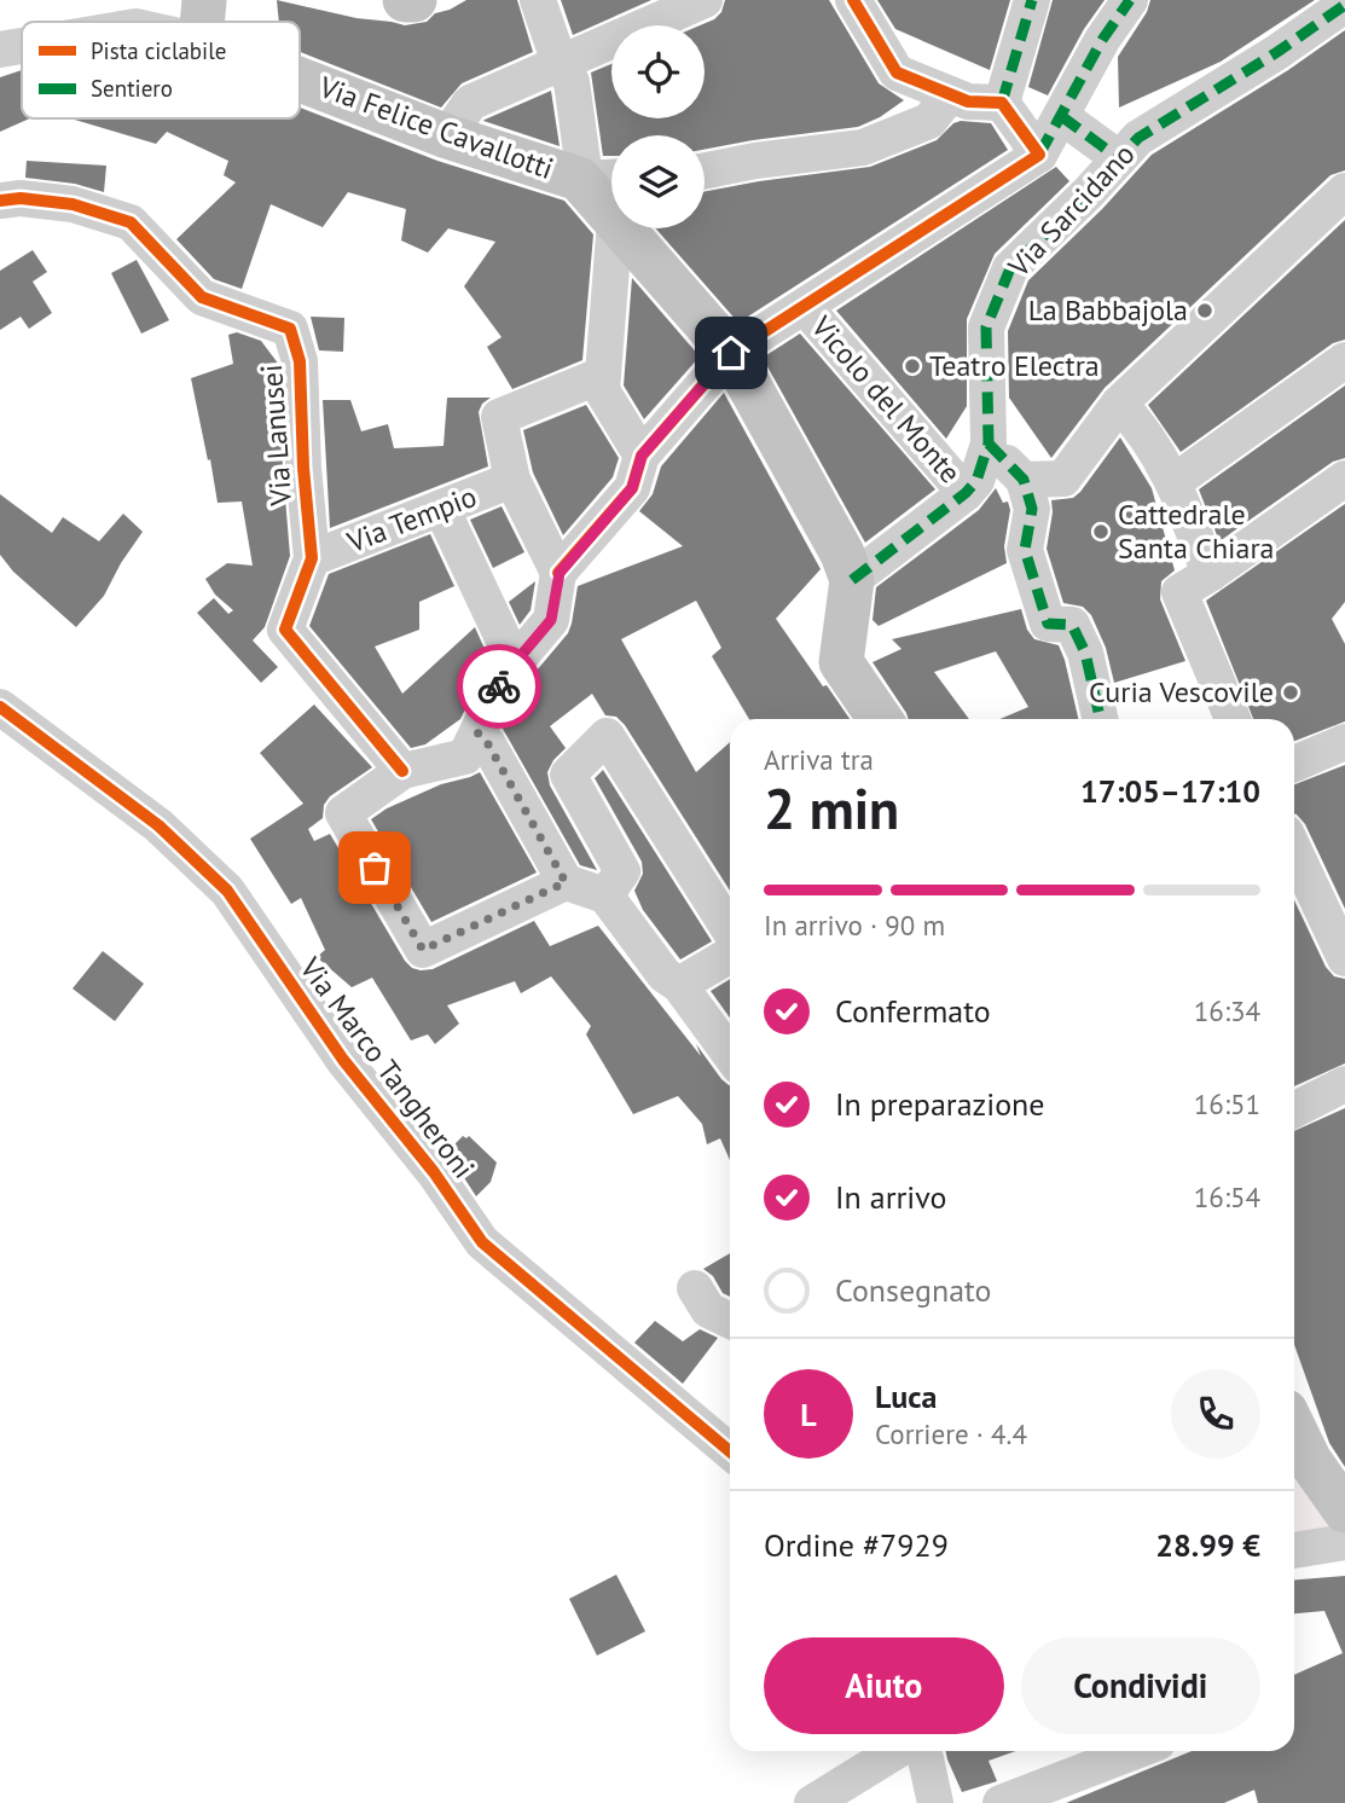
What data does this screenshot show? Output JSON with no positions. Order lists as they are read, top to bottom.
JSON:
{
  "streets": {
    "main road": ["Via Felice Cavallotti"],
    "street": [
      "Via Sarcidano",
      "Vicolo del Monte",
      "Via Lanusei",
      "Via Tempio",
      "Via Marco Tangheroni"
    ]
  },
  "crossings": [
    ["Via Sarcidano", "Vicolo del Monte"],
    ["Via Lanusei", "Via Tempio"]
  ],
  "places": [
    "La Babbajola",
    "Teatro Electra",
    "Cattedrale Santa Chiara",
    "Curia Vescovile"
  ],
  "legend": ["Pista ciclabile", "Sentiero"],
  "page": {
    "heading": ["2 min", "Arriva tra", "17:05–17:10"],
    "panel": [
      "Luca",
      "Corriere · 4.4",
      "Ordine #7929",
      "28.99 €"
    ],
    "bar": "In arrivo · 90 m",
    "list": [
      ["Confermato", "16:34"],
      ["In preparazione", "16:51"],
      ["In arrivo", "16:54"],
      "Consegnato"
    ],
    "round": "L",
    "buttons": ["Aiuto", "Condividi"]
  }
}
